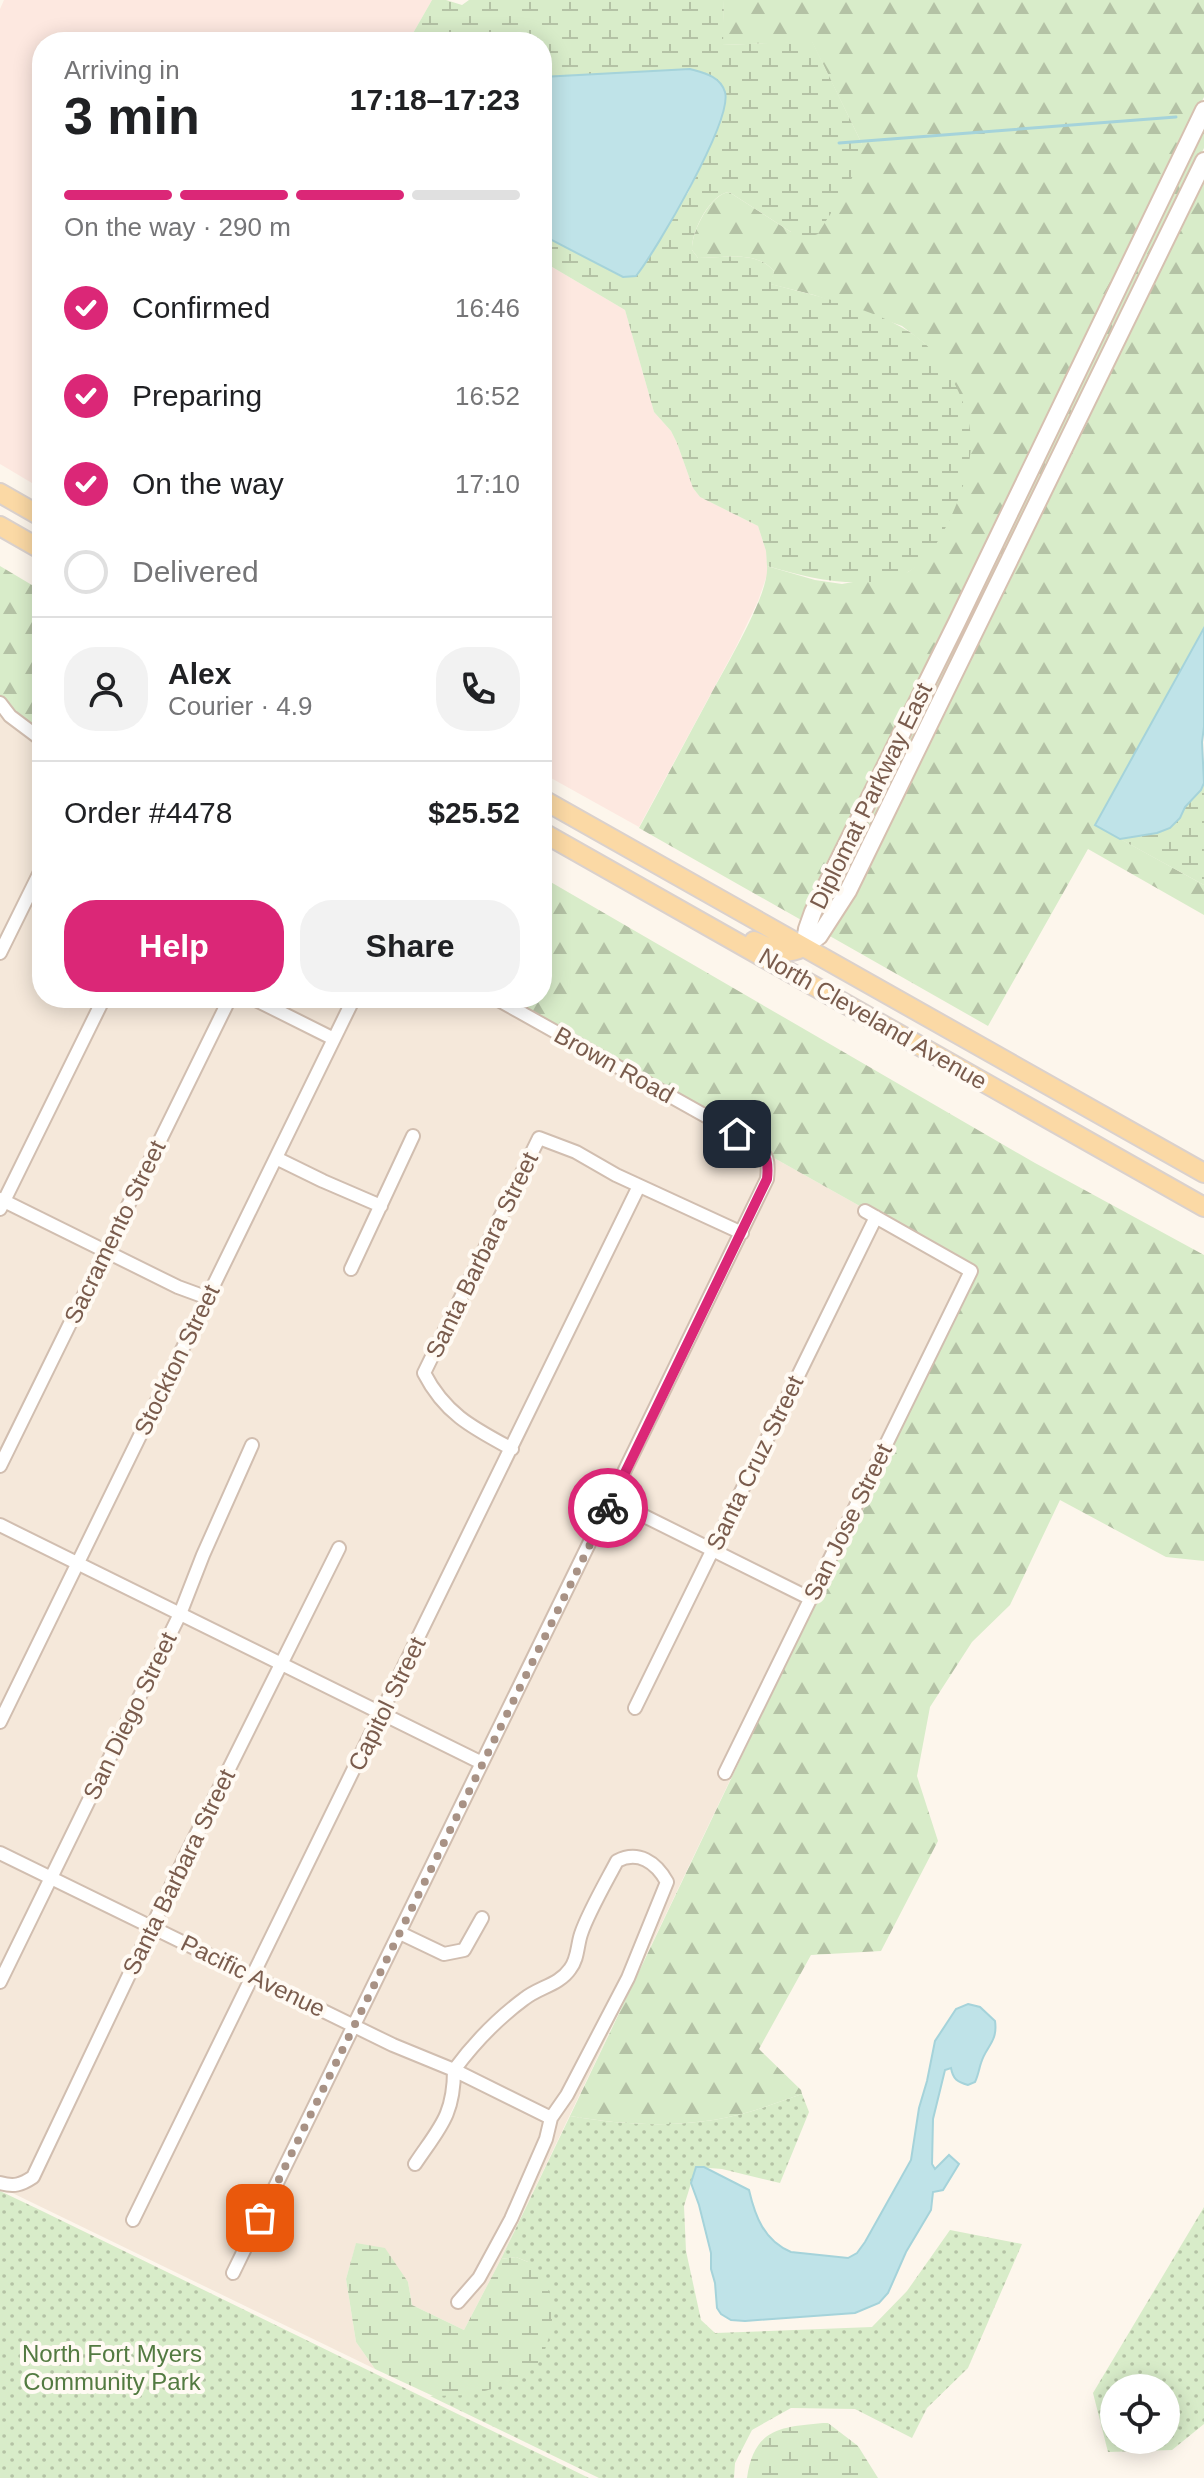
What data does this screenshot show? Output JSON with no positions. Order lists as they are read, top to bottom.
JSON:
{
  "streets": {
    "main road": ["Diplomat Parkway East", "North Cleveland Avenue"],
    "street": [
      "Brown Road",
      "Sacramento Street",
      "Santa Barbara Street",
      "Stockton Street",
      "Santa Cruz Street",
      "San Jose Street",
      "Capitol Street",
      "San Diego Street",
      "Pacific Avenue"
    ]
  },
  "crossings": [
    ["Diplomat Parkway East", "North Cleveland Avenue"],
    ["Santa Barbara Street", "Capitol Street"],
    ["Santa Barbara Street", "Pacific Avenue"],
    ["Santa Cruz Street", "San Jose Street"],
    ["Capitol Street", "Pacific Avenue"],
    ["San Diego Street", "Pacific Avenue"]
  ],
  "parks": ["North Fort Myers Community Park"],
  "page": {
    "heading": ["3 min", "Arriving in", "17:18–17:23"],
    "panel": [
      "Alex",
      "Courier · 4.9",
      "Order #4478",
      "$25.52"
    ],
    "bar": "On the way · 290 m",
    "list": [
      ["Confirmed", "16:46"],
      ["Preparing", "16:52"],
      ["On the way", "17:10"],
      "Delivered"
    ],
    "buttons": ["Help", "Share"]
  }
}
